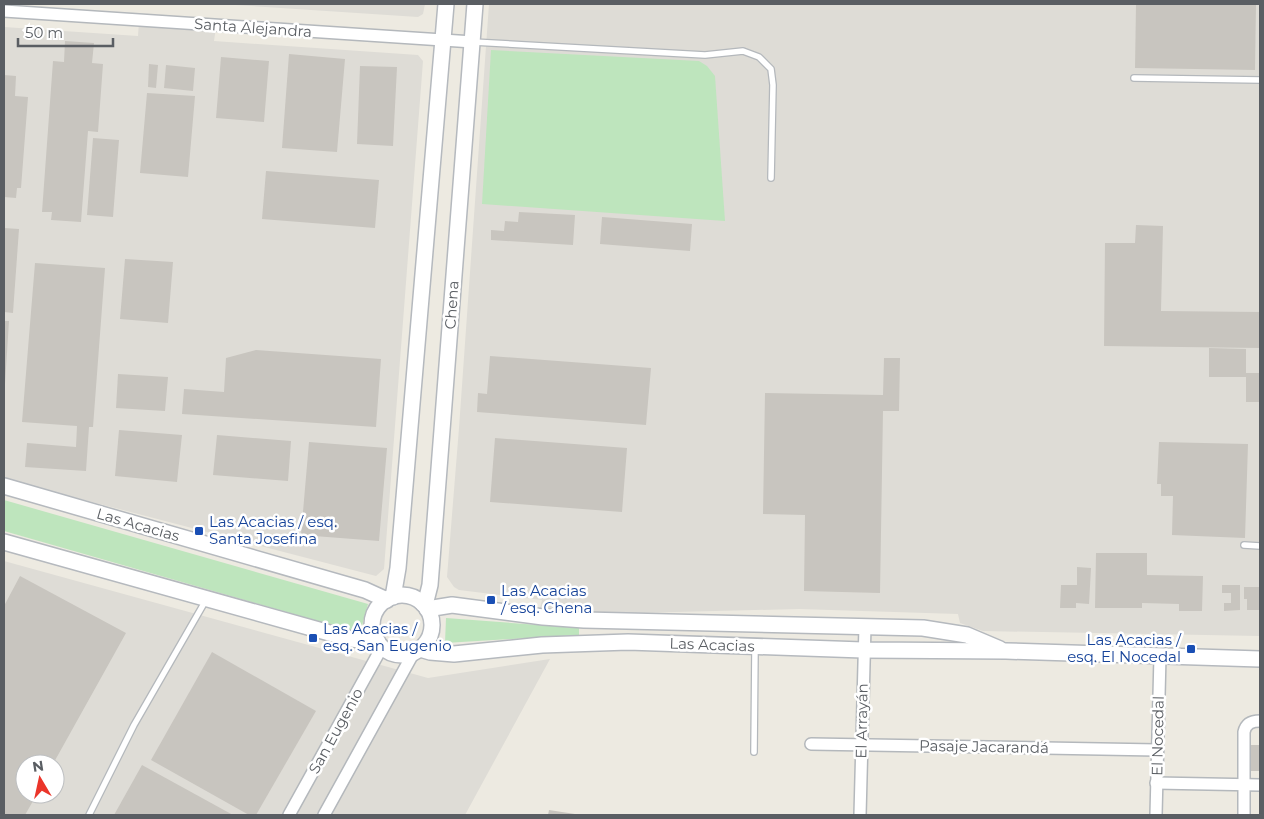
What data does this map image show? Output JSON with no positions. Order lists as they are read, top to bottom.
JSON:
{
  "streets": {
    "main road": ["Chena", "Las Acacias"],
    "street": [
      "Santa Alejandra",
      "El Arrayán",
      "San Eugenio",
      "El Nocedal",
      "Pasaje Jacarandá"
    ]
  },
  "crossings": [
    ["Santa Alejandra", "Chena"],
    ["Chena", "Las Acacias"],
    ["Chena", "San Eugenio"],
    ["Las Acacias", "El Arrayán"],
    ["Las Acacias", "San Eugenio"],
    ["Las Acacias", "El Nocedal"],
    ["El Arrayán", "Pasaje Jacarandá"],
    ["El Nocedal", "Pasaje Jacarandá"]
  ],
  "places": {
    "transit": [
      "Las Acacias / esq. Santa Josefina",
      "Las Acacias / esq. Chena",
      "Las Acacias / esq. San Eugenio",
      "Las Acacias / esq. El Nocedal"
    ]
  },
  "scale_bar": "50 m",
  "north": "top"
}
